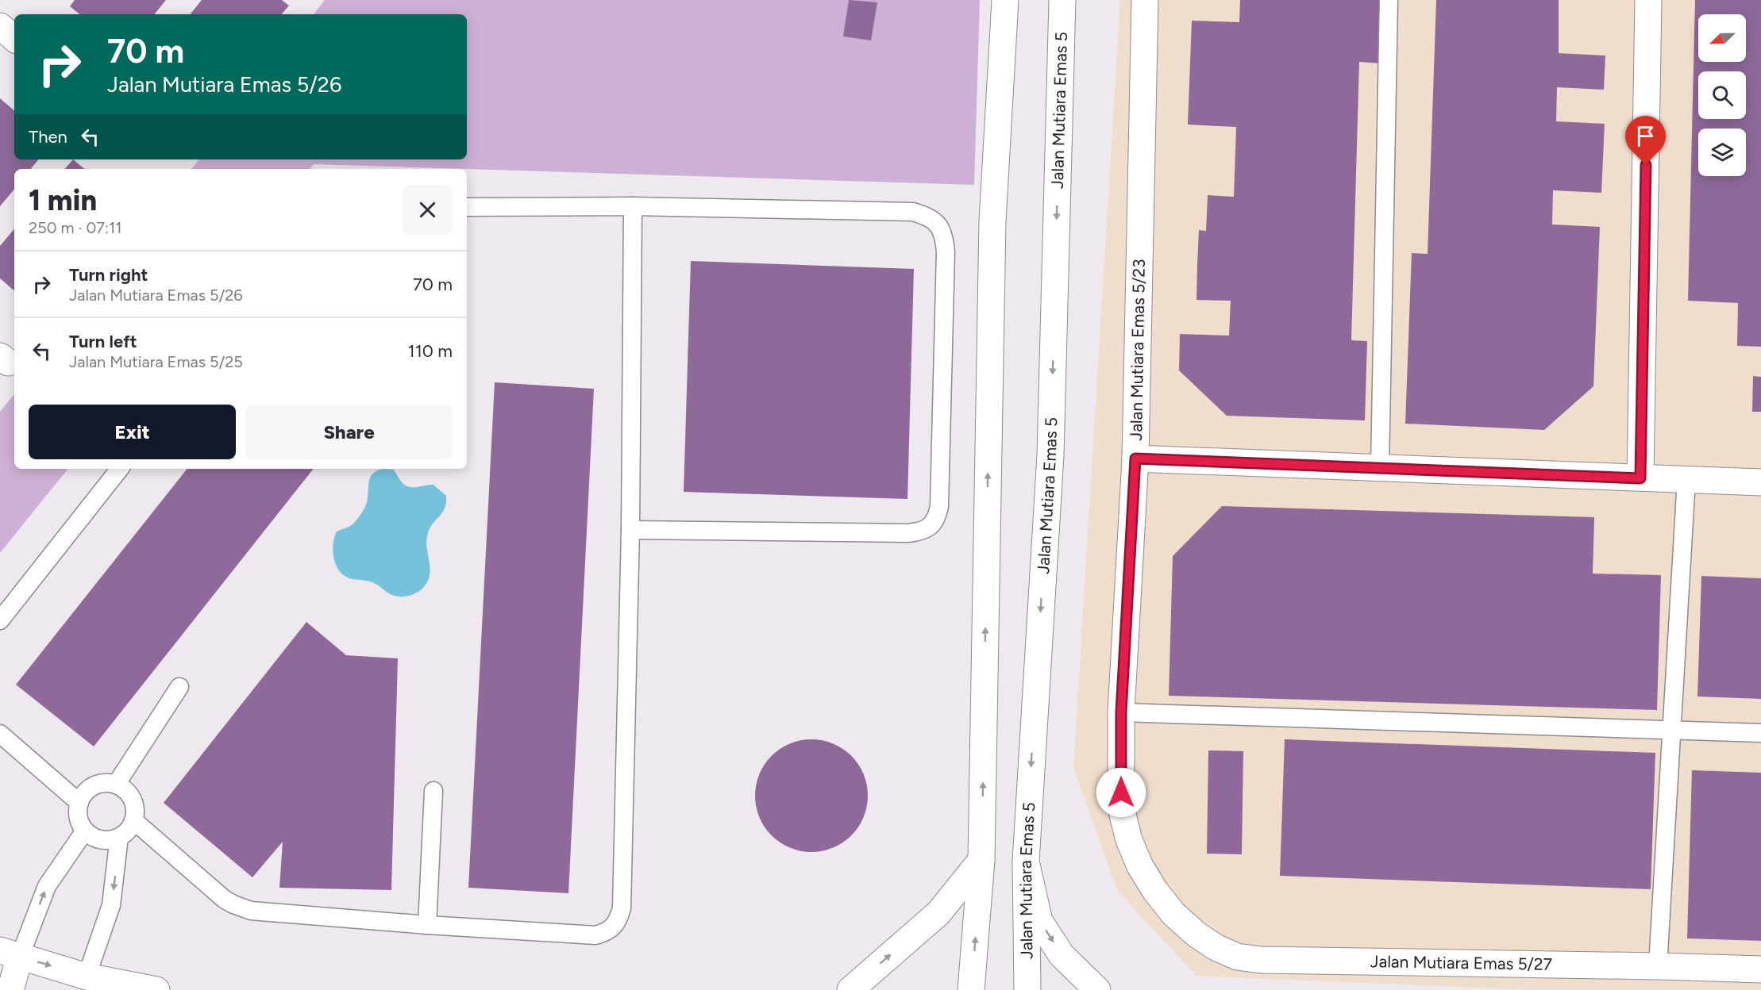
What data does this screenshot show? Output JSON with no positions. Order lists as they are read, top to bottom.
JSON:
{
  "streets": {
    "street": ["Jalan Mutiara Emas 5", "Jalan Mutiara Emas 5/23", "Jalan Mutiara Emas 5/27"]
  },
  "crossings": [
    ["Jalan Mutiara Emas 5/23", "Jalan Mutiara Emas 5/27"]
  ],
  "north": "bottom left",
  "page": {
    "turn": ["70 m", "Jalan Mutiara Emas 5/26"],
    "then": "Then",
    "heading": ["1 min", "250 m · 07:11"],
    "list": [
      {
        "name": "Turn right",
        "note": "Jalan Mutiara Emas 5/26",
        "value": "70 m"
      },
      {
        "name": "Turn left",
        "note": "Jalan Mutiara Emas 5/25",
        "value": "110 m"
      }
    ],
    "buttons": ["Exit", "Share"]
  }
}
